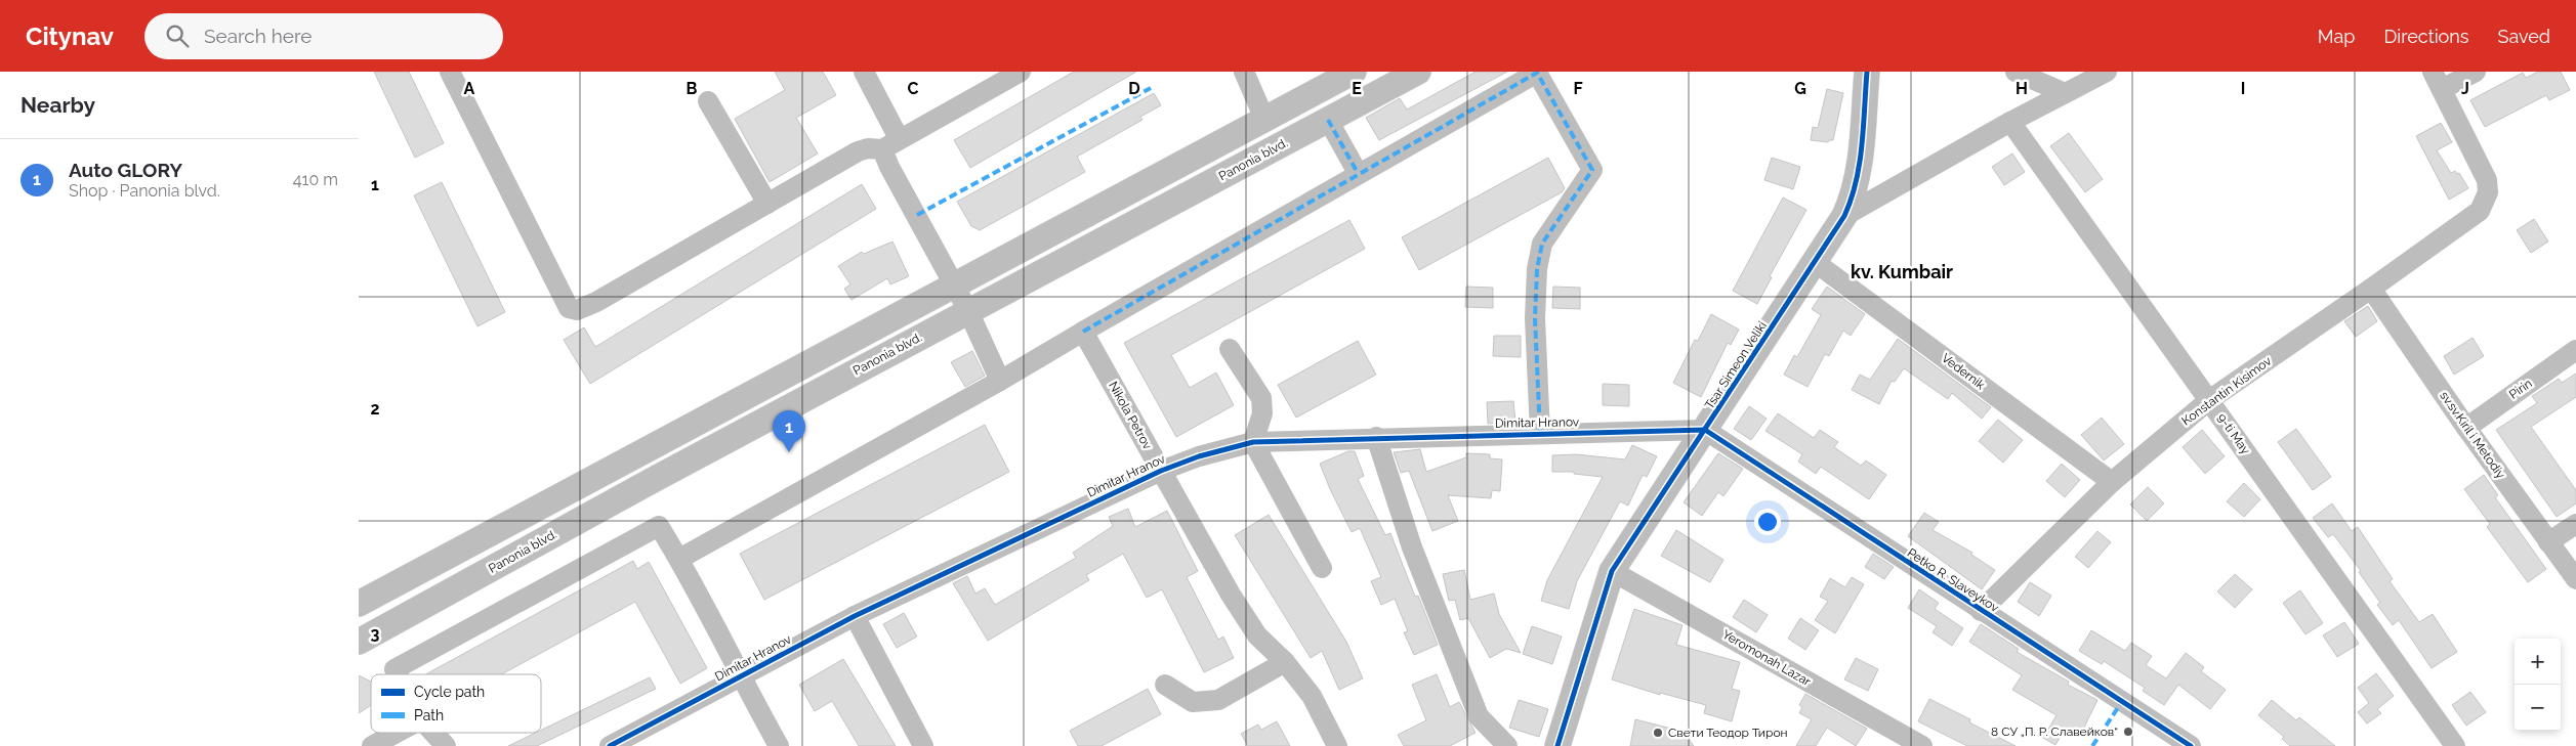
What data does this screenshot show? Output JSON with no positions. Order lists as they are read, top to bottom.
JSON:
{
  "streets": {
    "main road": ["Panonia blvd.", "Tsar Simeon Veliki"],
    "street": [
      "Vedernik",
      "Pirin",
      "Konstantin Kisimov",
      "Nikola Petrov",
      "Dimitar Hranov",
      "9-ti May",
      "sv.sv.Kiril i Metodiy",
      "Petko R. Slaveykov",
      "Yeromonah Lazar"
    ]
  },
  "crossings": [
    ["Tsar Simeon Veliki", "Vedernik"],
    ["Tsar Simeon Veliki", "Dimitar Hranov"],
    ["Tsar Simeon Veliki", "9-ti May"],
    ["Tsar Simeon Veliki", "Petko R. Slaveykov"],
    ["Tsar Simeon Veliki", "Yeromonah Lazar"],
    ["Vedernik", "Konstantin Kisimov"],
    ["Pirin", "sv.sv.Kiril i Metodiy"],
    ["Konstantin Kisimov", "9-ti May"],
    ["Konstantin Kisimov", "sv.sv.Kiril i Metodiy"],
    ["Konstantin Kisimov", "Petko R. Slaveykov"],
    ["Nikola Petrov", "Dimitar Hranov"],
    ["Dimitar Hranov", "Petko R. Slaveykov"]
  ],
  "districts": ["kv. Kumbair"],
  "places": ["8 СУ „П. Р. Славейков“", "Свети Теодор Тирон"],
  "legend": ["Cycle path", "Path"],
  "page": {
    "header": "Citynav",
    "search": "Search here",
    "nav": ["Map", "Directions", "Saved"],
    "heading": "Nearby",
    "list": [
      {
        "mark": "1",
        "name": "Auto GLORY",
        "note": "Shop · Panonia blvd.",
        "value": "410 m"
      }
    ],
    "pins": "1",
    "map_buttons": ["+", "−"]
  },
  "grid": {
    "columns": [
      "A",
      "B",
      "C",
      "D",
      "E",
      "F",
      "G",
      "H",
      "I",
      "J"
    ],
    "rows": ["1", "2", "3"]
  }
}
